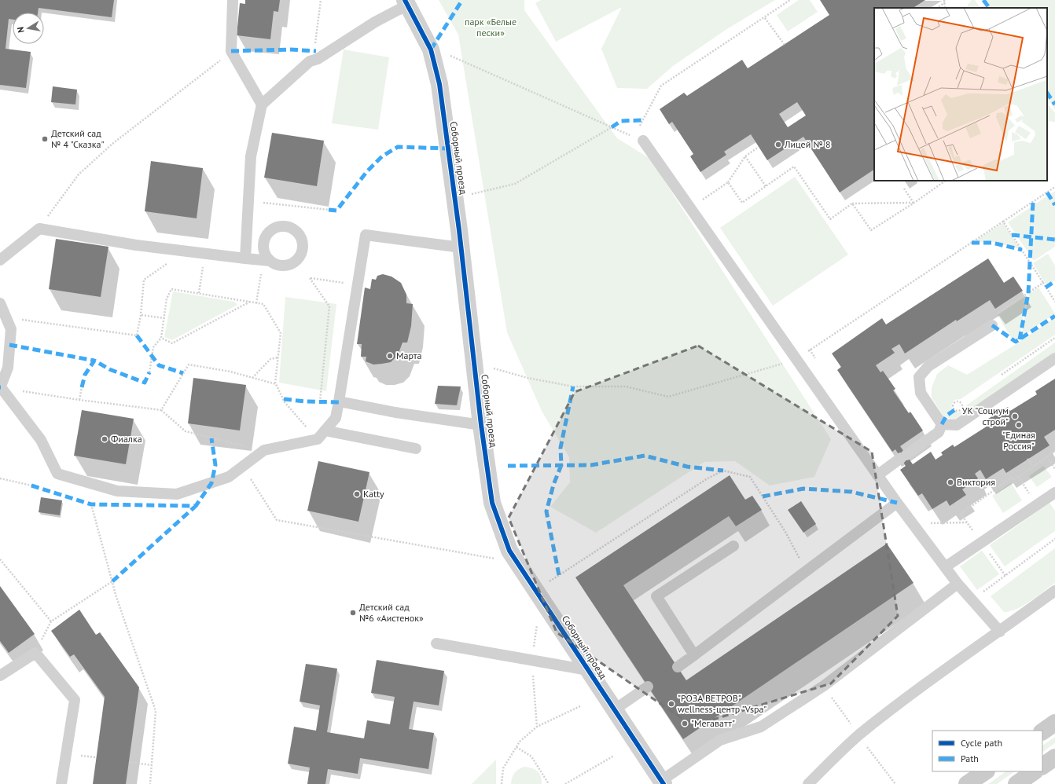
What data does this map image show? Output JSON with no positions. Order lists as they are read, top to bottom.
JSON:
{
  "streets": {
    "street": ["Соборный проезд"]
  },
  "parks": ["парк «Белые пески»"],
  "places": [
    "Детский сад № 4 \"Сказка\"",
    "Лицей № 8",
    "Марта",
    "УК \"Социум строй\"",
    "\"Единая Россия\"",
    "Фиалка",
    "Виктория",
    "Katty",
    "Детский сад №6 «Аистенок»",
    "\"РОЗА ВЕТРОВ\" wellness-центр \"Vspa\"",
    "\"Мегаватт\""
  ],
  "legend": ["Cycle path", "Path"],
  "north": "left"
}
